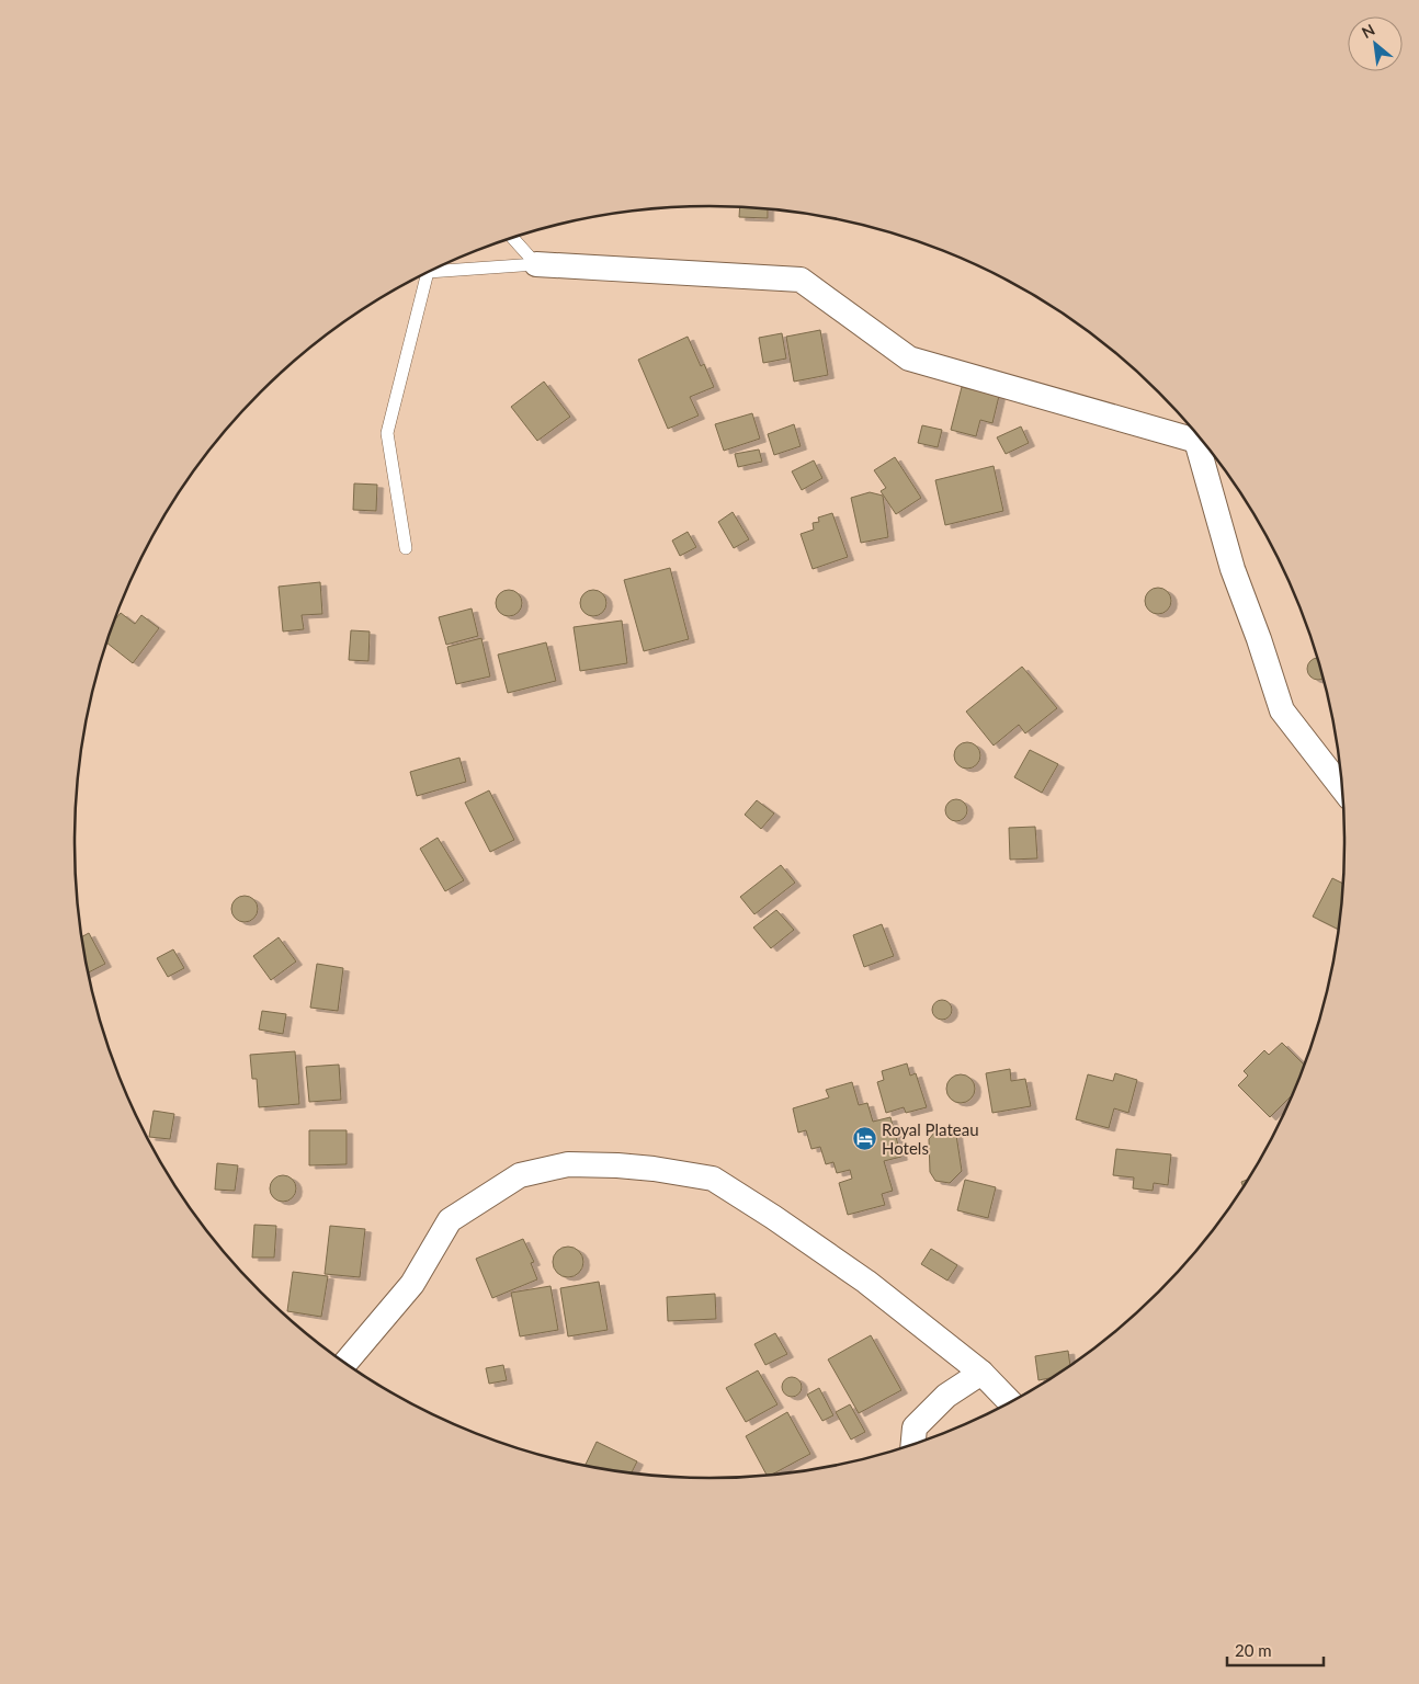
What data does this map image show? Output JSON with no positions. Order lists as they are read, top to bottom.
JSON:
{
  "places": {
    "hotel": ["Royal Plateau Hotels"]
  },
  "scale_bar": "20 m",
  "north": "top left"
}
